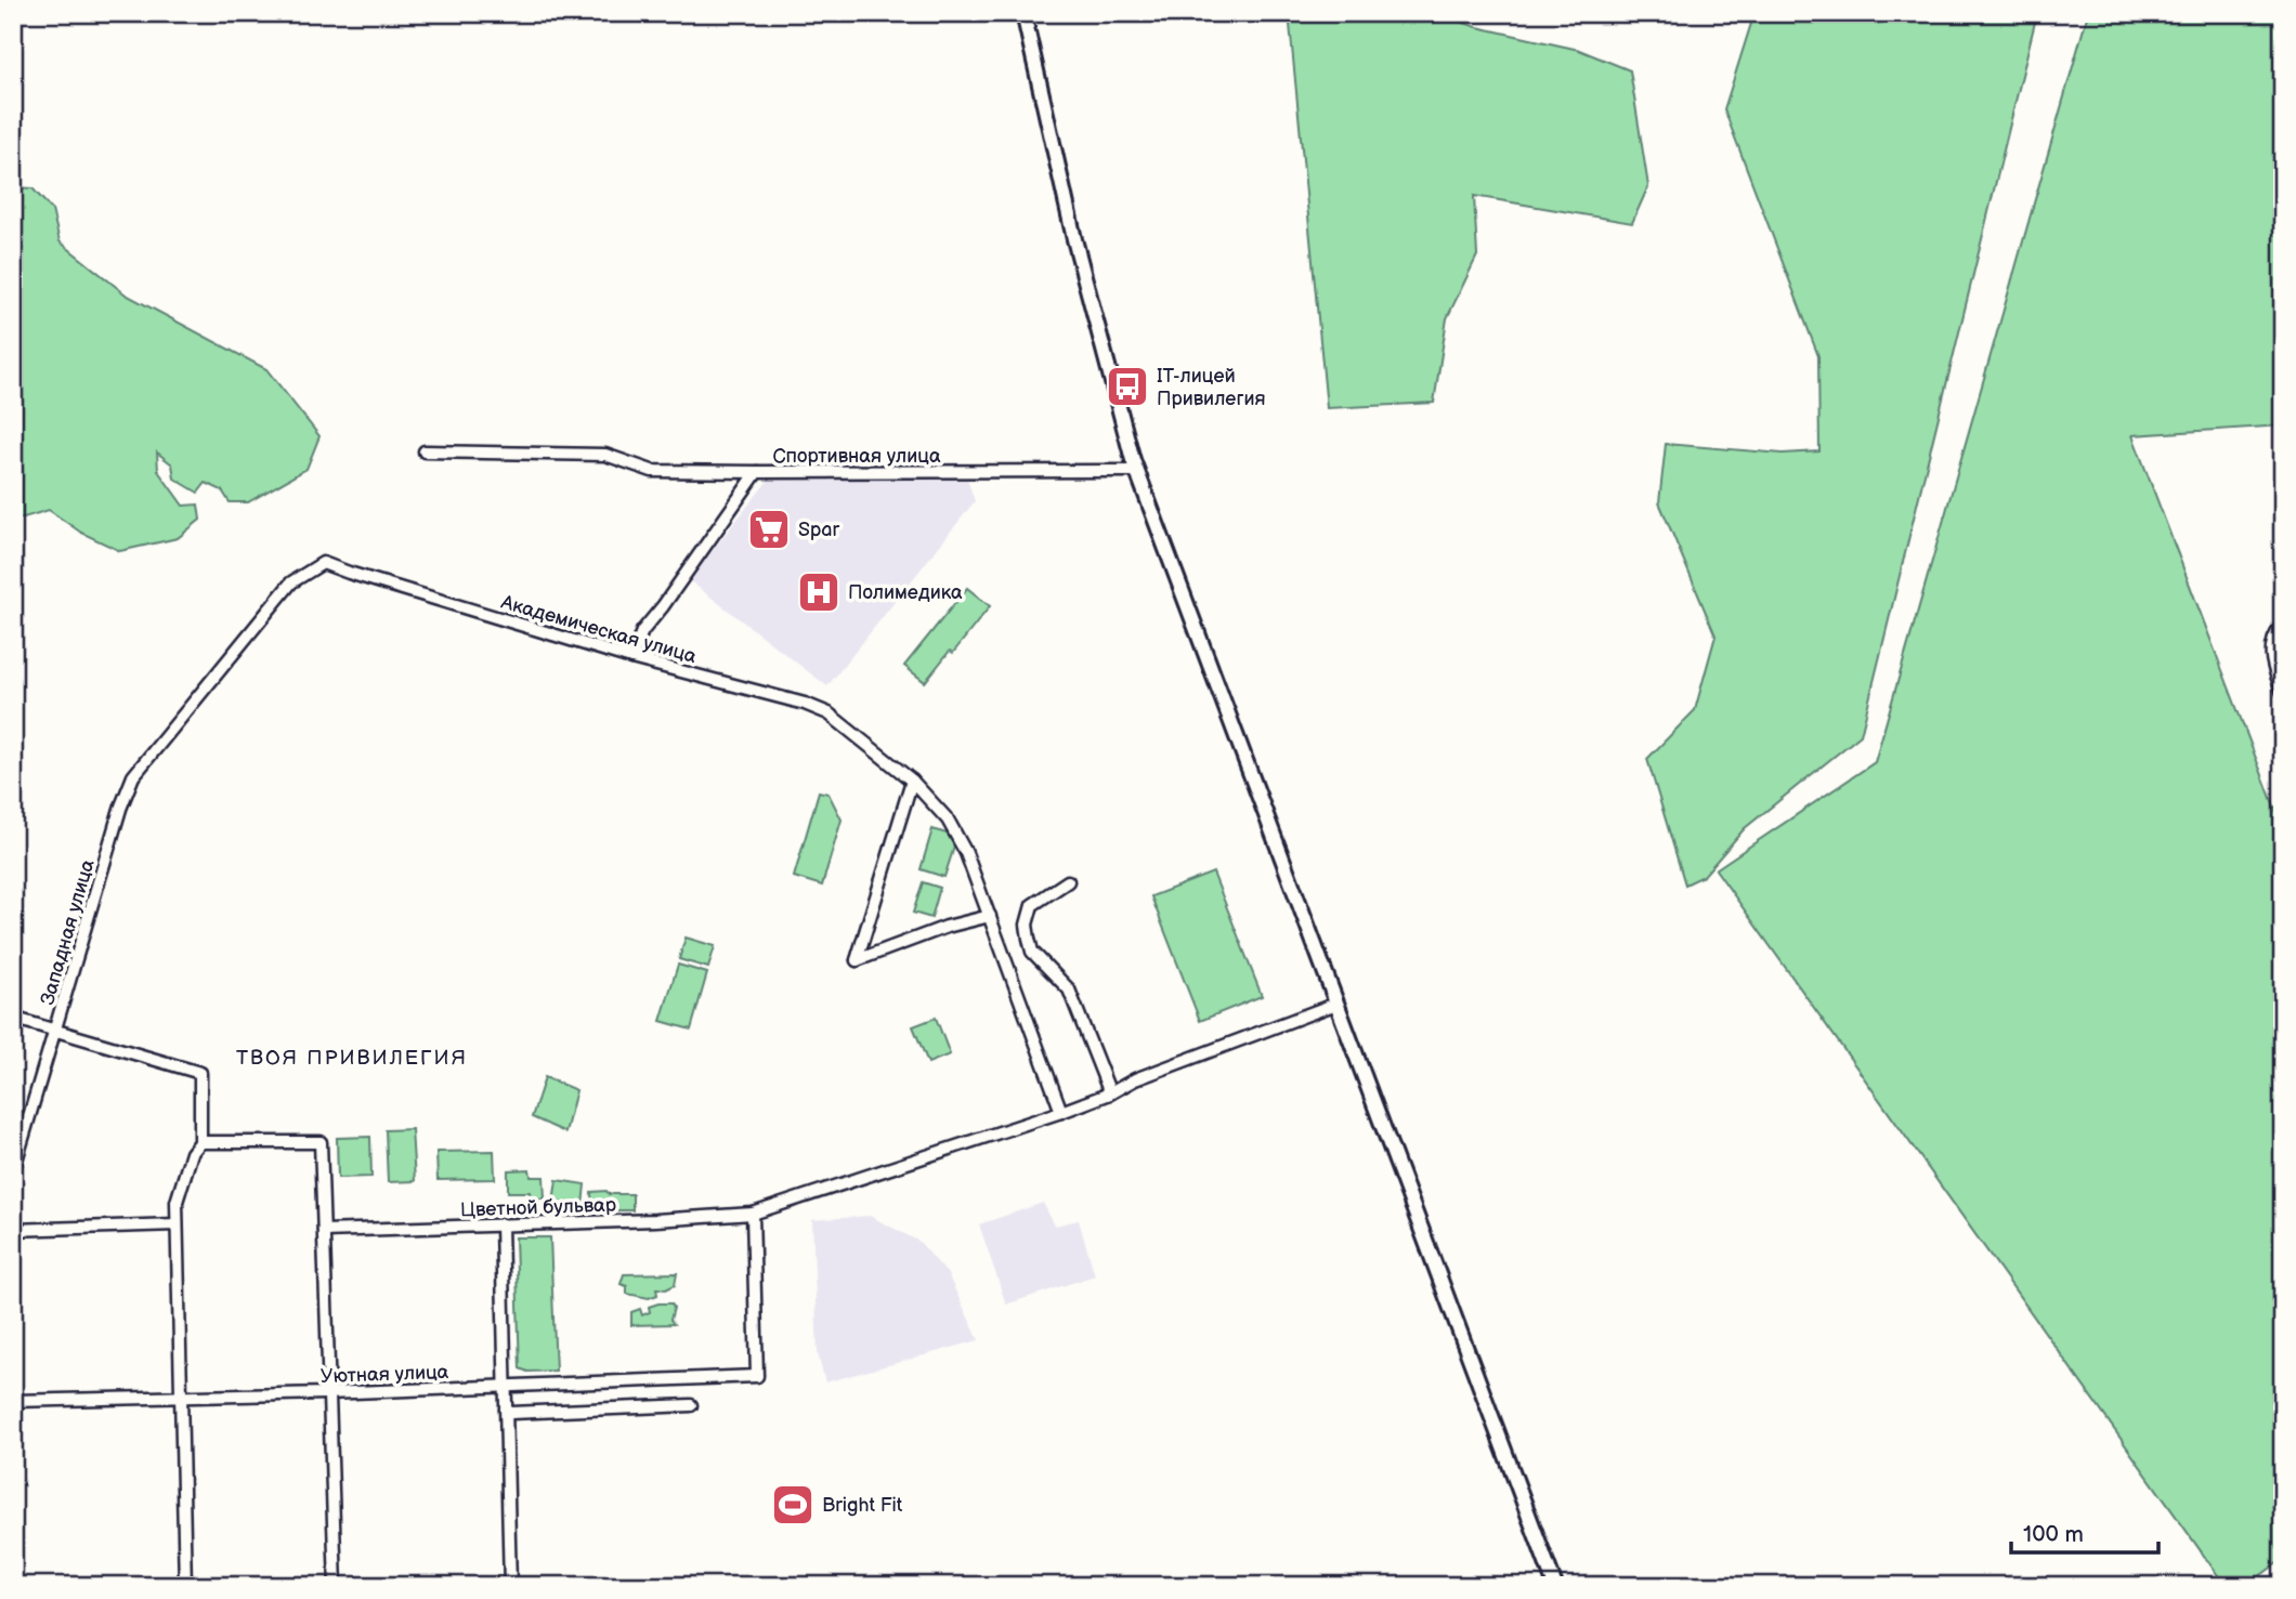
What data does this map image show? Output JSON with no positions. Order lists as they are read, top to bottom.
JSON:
{
  "streets": {
    "street": [
      "Спортивная улица",
      "Академическая улица",
      "Западная улица",
      "Цветной бульвар",
      "Уютная улица"
    ]
  },
  "crossings": [
    ["Спортивная улица", "Академическая улица"],
    ["Академическая улица", "Западная улица"],
    ["Академическая улица", "Цветной бульвар"],
    ["Цветной бульвар", "Уютная улица"]
  ],
  "districts": ["ТВОЯ ПРИВИЛЕГИЯ"],
  "places": {
    "bus stop": ["IT-лицей Привилегия"],
    "supermarket": ["Spar"],
    "hospital": ["Полимедика"],
    "sports": ["Bright Fit"]
  },
  "scale_bar": "100 m"
}
